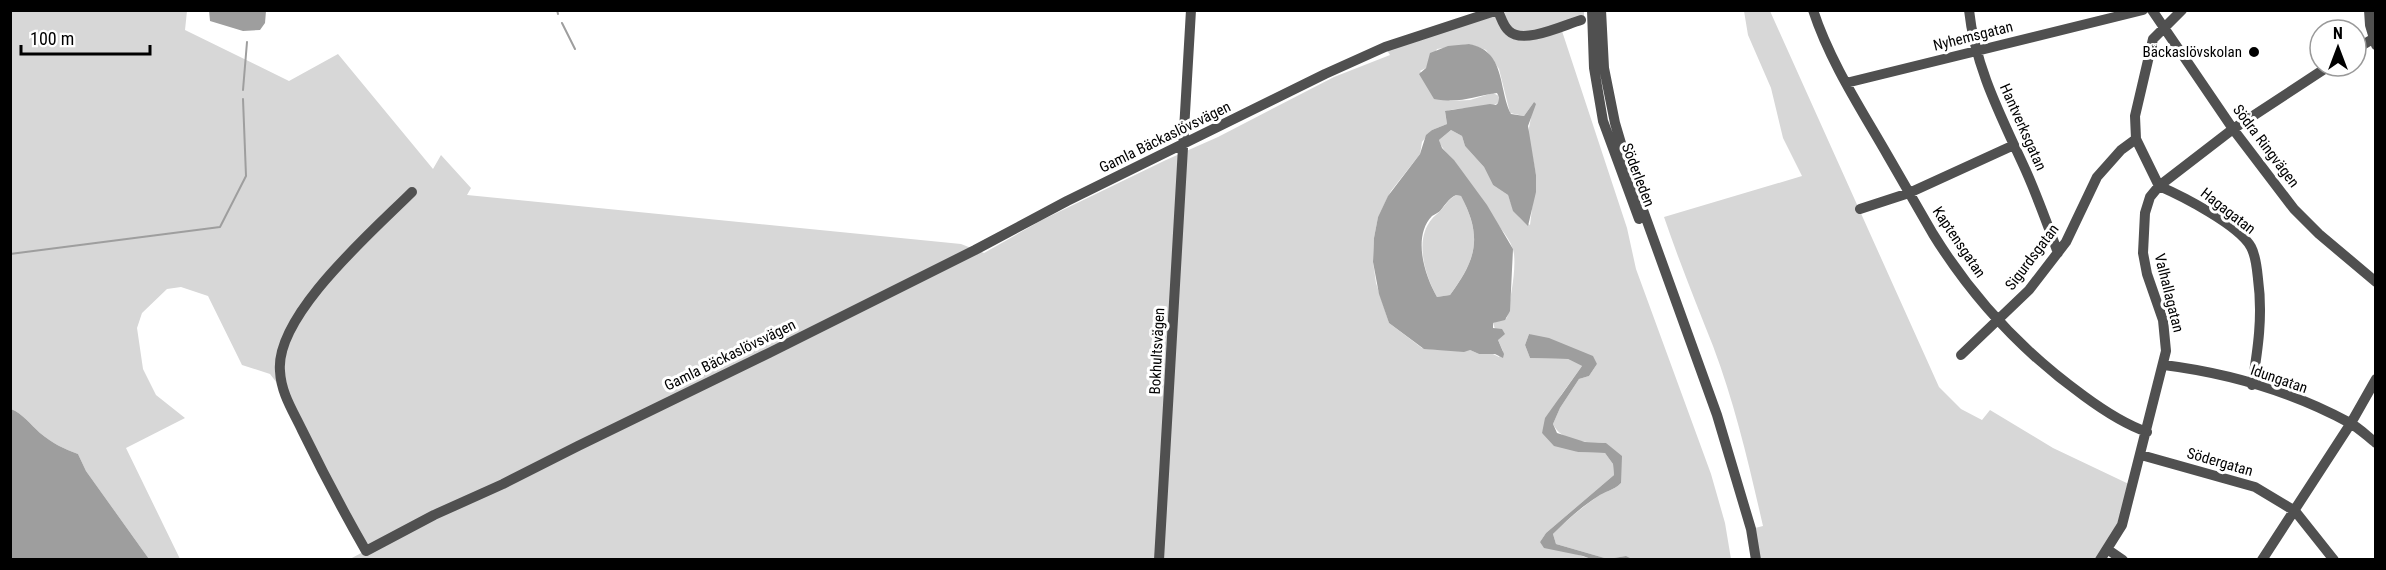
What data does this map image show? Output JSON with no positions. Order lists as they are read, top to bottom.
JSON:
{
  "streets": {
    "street": [
      "Nyhemsgatan",
      "Hantverksgatan",
      "Gamla Bäckaslövsvägen",
      "Södra Ringvägen",
      "Söderleden",
      "Hagagatan",
      "Kaptensgatan",
      "Sigurdsgatan",
      "Valhallagatan",
      "Bokhultsvägen",
      "Idungatan",
      "Södergatan"
    ]
  },
  "crossings": [
    ["Nyhemsgatan", "Hantverksgatan"],
    ["Nyhemsgatan", "Kaptensgatan"],
    ["Hantverksgatan", "Sigurdsgatan"],
    ["Gamla Bäckaslövsvägen", "Bokhultsvägen"],
    ["Hagagatan", "Valhallagatan"],
    ["Hagagatan", "Idungatan"],
    ["Kaptensgatan", "Sigurdsgatan"],
    ["Kaptensgatan", "Valhallagatan"],
    ["Valhallagatan", "Idungatan"],
    ["Valhallagatan", "Södergatan"]
  ],
  "places": ["Bäckaslövskolan"],
  "scale_bar": "100 m",
  "north": "top"
}
